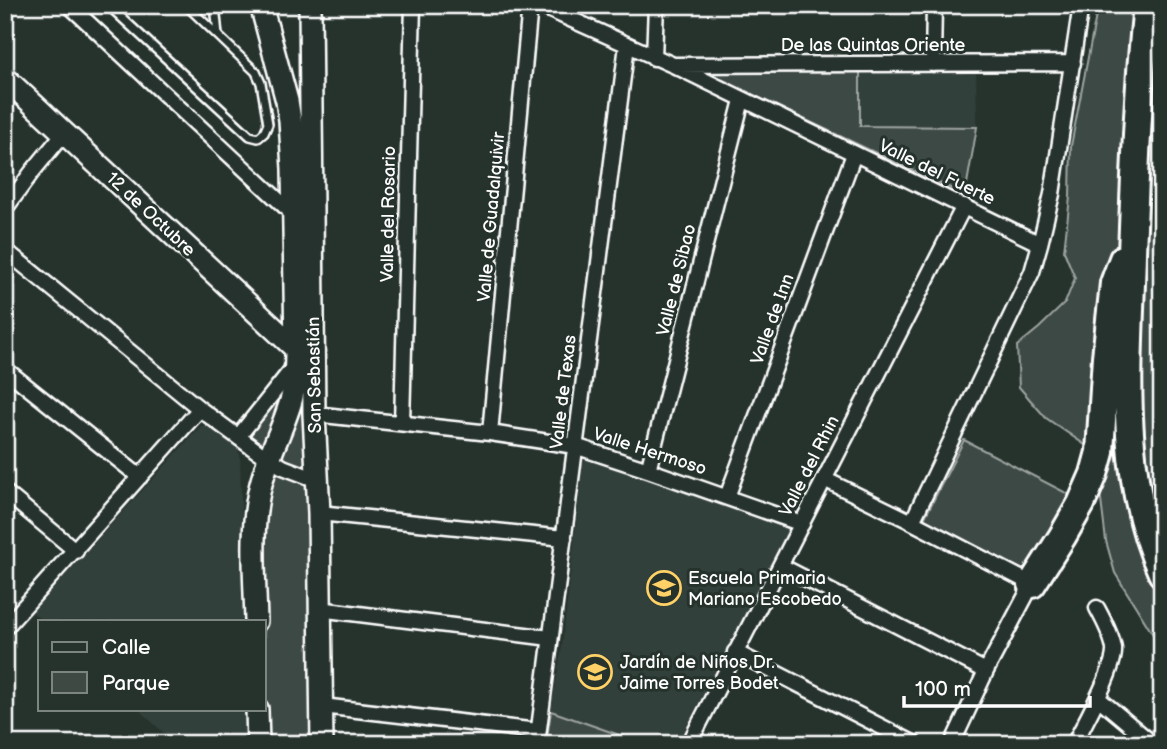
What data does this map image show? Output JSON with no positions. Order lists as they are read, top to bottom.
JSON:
{
  "streets": {
    "main road": ["12 de Octubre", "San Sebastián"],
    "street": [
      "De las Quintas Oriente",
      "Valle del Fuerte",
      "Valle del Rosario",
      "Valle de Guadalquivir",
      "Valle de Sibao",
      "Valle de Inn",
      "Valle de Texas",
      "Valle Hermoso",
      "Valle del Rhin"
    ]
  },
  "crossings": [
    ["De las Quintas Oriente", "Valle del Fuerte"],
    ["Valle del Fuerte", "Valle de Sibao"],
    ["Valle del Fuerte", "Valle de Inn"],
    ["Valle del Fuerte", "Valle de Texas"],
    ["Valle del Fuerte", "Valle del Rhin"],
    ["12 de Octubre", "San Sebastián"],
    ["Valle del Rosario", "Valle Hermoso"],
    ["Valle de Guadalquivir", "Valle Hermoso"],
    ["Valle de Sibao", "Valle Hermoso"],
    ["Valle de Inn", "Valle Hermoso"],
    ["San Sebastián", "Valle Hermoso"],
    ["Valle de Texas", "Valle Hermoso"],
    ["Valle Hermoso", "Valle del Rhin"]
  ],
  "places": {
    "school or university": ["Escuela Primaria Mariano Escobedo", "Jardín de Niños Dr. Jaime Torres Bodet"]
  },
  "legend": ["Calle", "Parque"],
  "scale_bar": "100 m"
}
